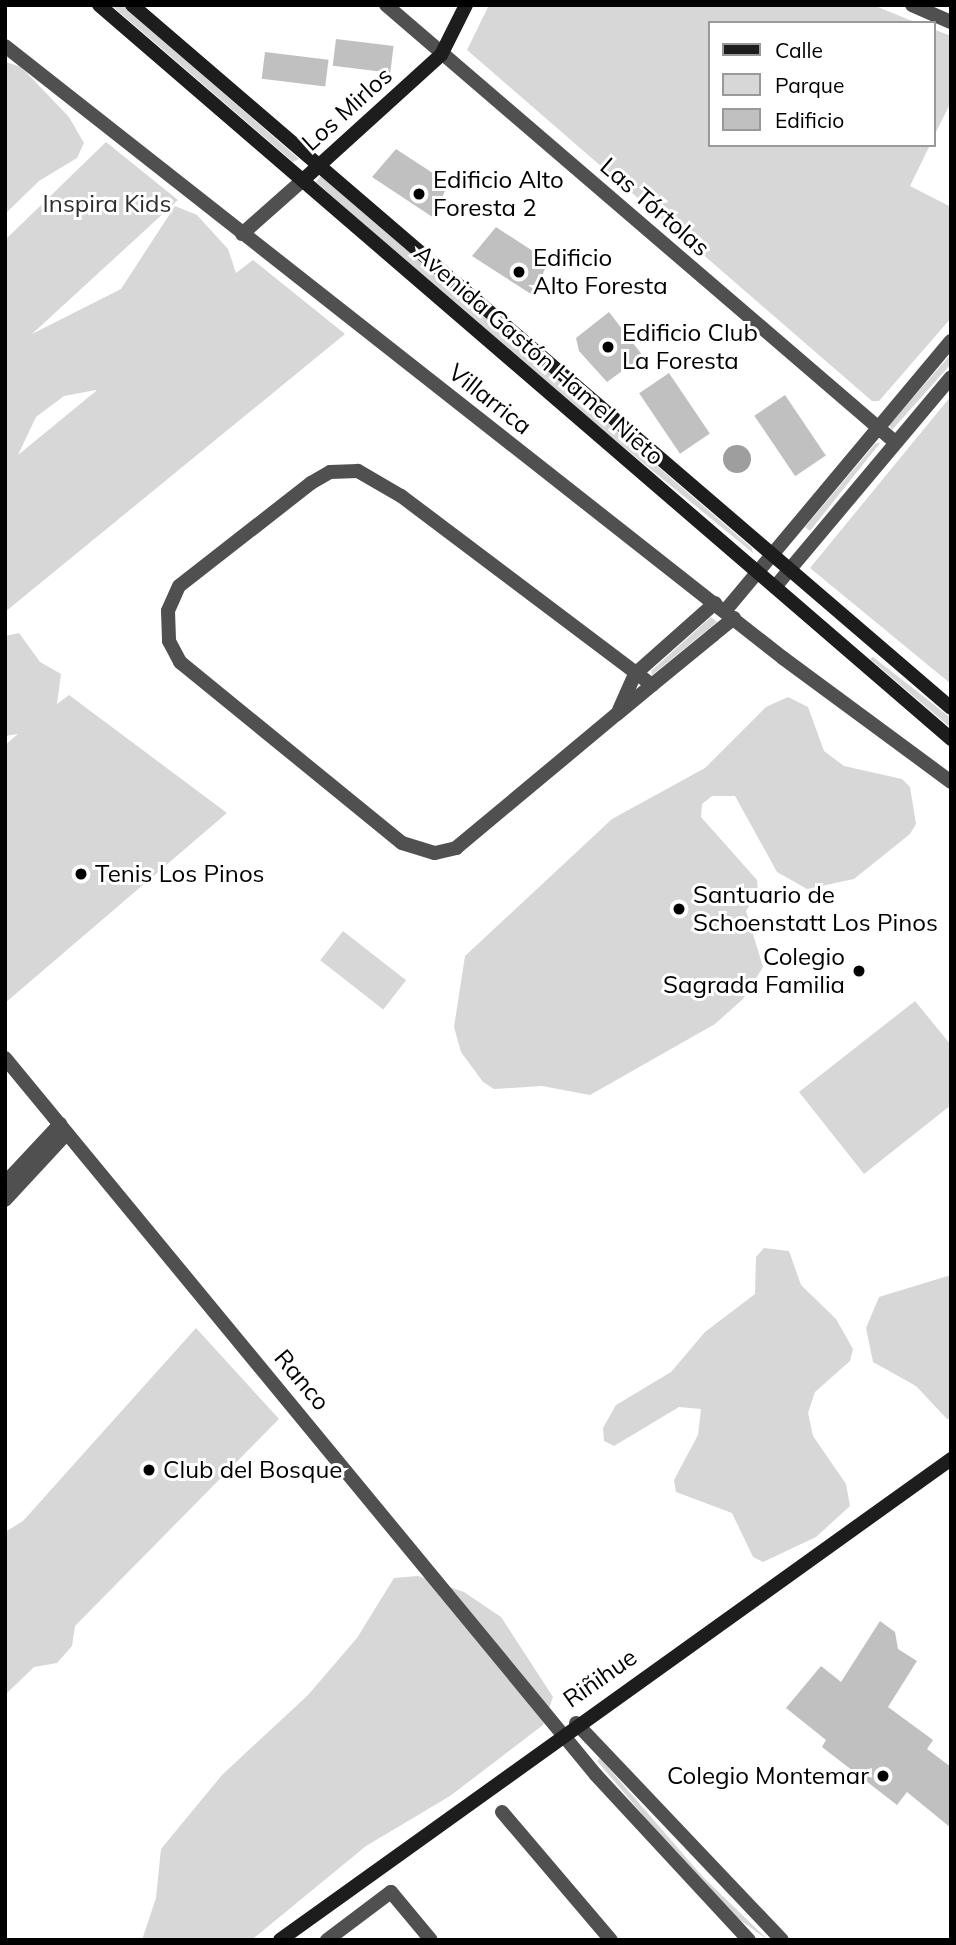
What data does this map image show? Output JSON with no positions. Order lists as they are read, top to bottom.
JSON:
{
  "streets": {
    "main road": ["Los Mirlos", "Avenida Gastón Hamel Nieto", "Riñihue"],
    "street": ["Las Tórtolas", "Villarrica", "Ranco"]
  },
  "crossings": [
    ["Los Mirlos", "Las Tórtolas"],
    ["Los Mirlos", "Avenida Gastón Hamel Nieto"],
    ["Los Mirlos", "Villarrica"],
    ["Ranco", "Riñihue"]
  ],
  "parks": ["Inspira Kids"],
  "places": [
    "Edificio Alto Foresta 2",
    "Edificio Alto Foresta",
    "Edificio Club La Foresta",
    "Tenis Los Pinos",
    "Santuario de Schoenstatt Los Pinos",
    "Colegio Sagrada Familia",
    "Club del Bosque",
    "Colegio Montemar"
  ],
  "legend": ["Calle", "Parque", "Edificio"]
}
